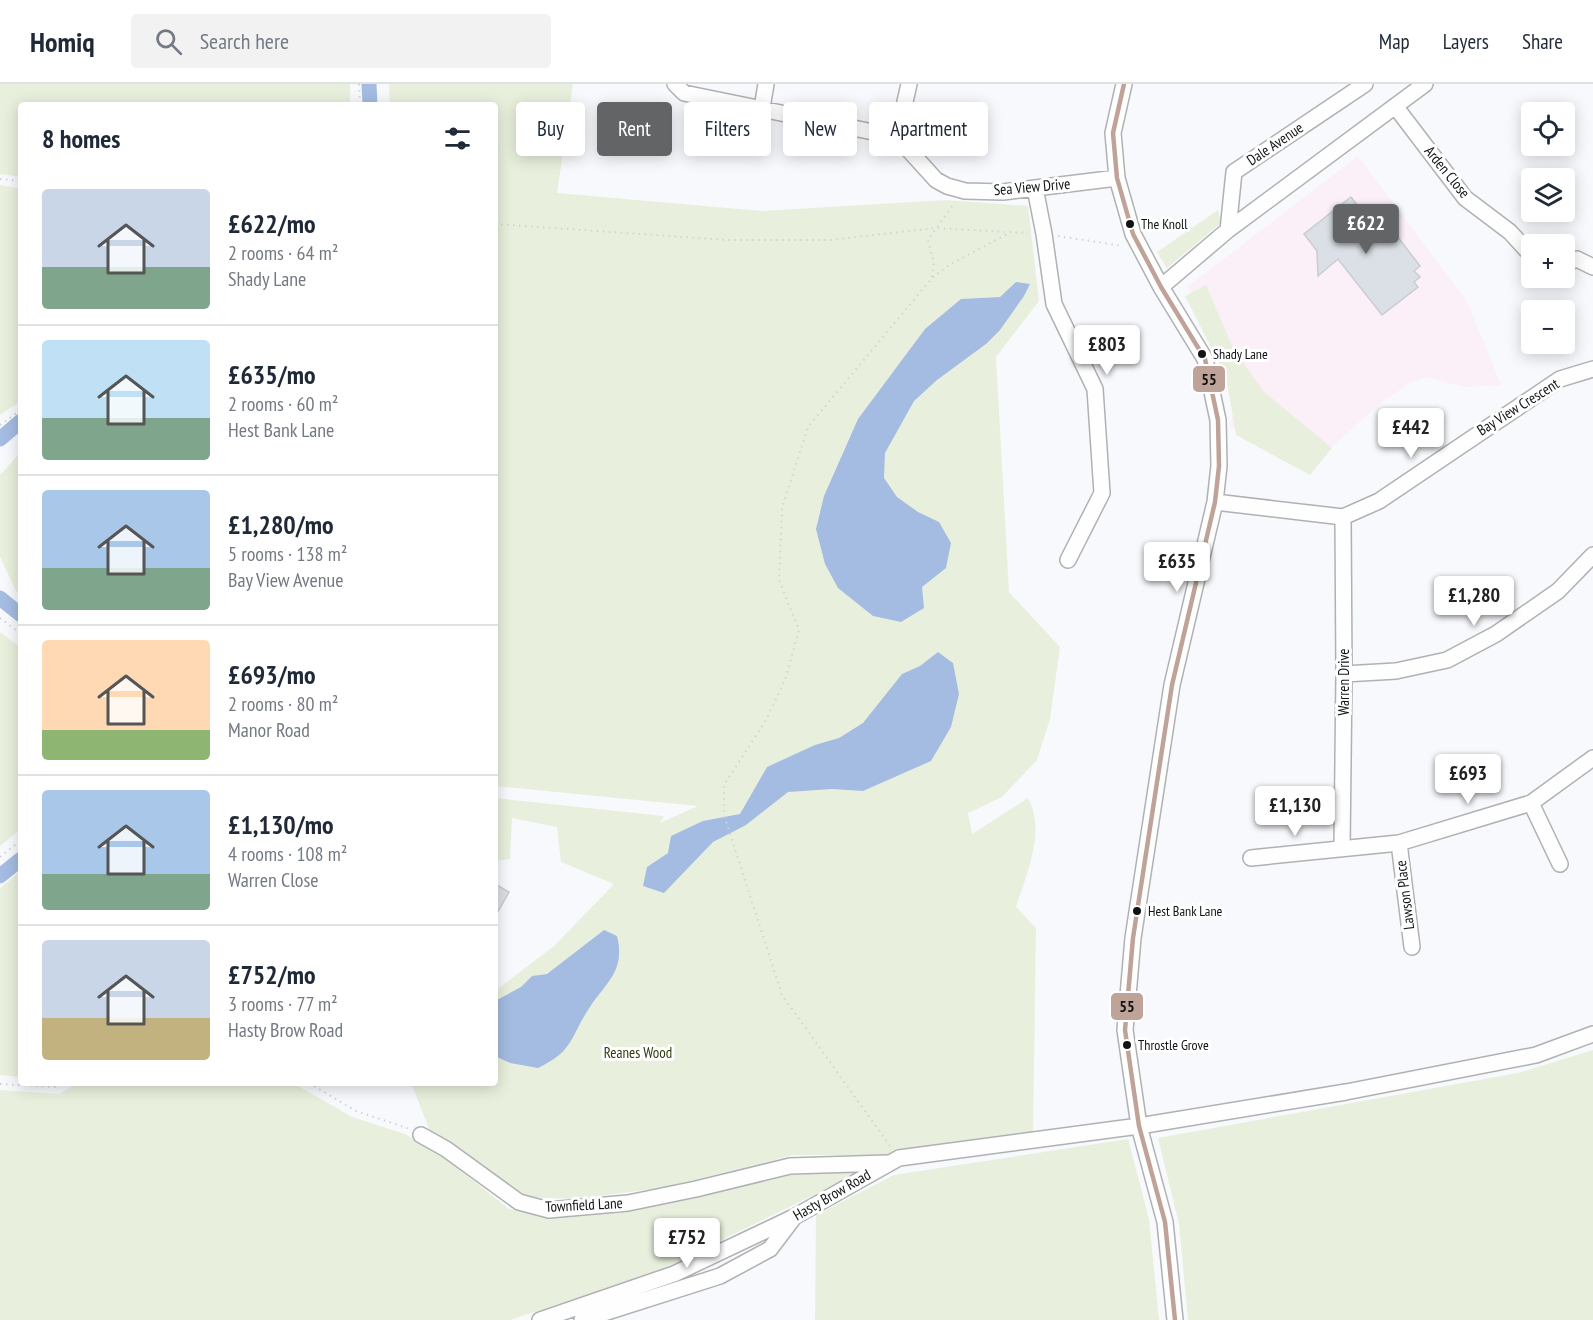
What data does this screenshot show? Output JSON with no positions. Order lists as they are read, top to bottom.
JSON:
{
  "streets": {
    "street": [
      "Dale Avenue",
      "Arden Close",
      "Sea View Drive",
      "Bay View Crescent",
      "Warren Drive",
      "Lawson Place",
      "Hasty Brow Road",
      "Townfield Lane"
    ]
  },
  "crossings": [
    ["Bay View Crescent", "Warren Drive"],
    ["Hasty Brow Road", "Townfield Lane"]
  ],
  "parks": ["Reanes Wood"],
  "places": [
    "The Knoll",
    "Shady Lane",
    "Hest Bank Lane",
    "Throstle Grove"
  ],
  "lines": ["transit line 55"],
  "page": {
    "header": "Homiq",
    "search": "Search here",
    "nav": ["Map", "Layers", "Share"],
    "map_buttons": ["+", "−"],
    "chip": [
      "Buy",
      "Rent",
      "Filters",
      "New",
      "Apartment"
    ],
    "heading": "8 homes",
    "list": [
      {
        "name": "£622/mo",
        "note": "2 rooms · 64 m² · Shady Lane"
      },
      {
        "name": "£635/mo",
        "note": "2 rooms · 60 m² · Hest Bank Lane"
      },
      {
        "name": "£1,280/mo",
        "note": "5 rooms · 138 m² · Bay View Avenue"
      },
      {
        "name": "£693/mo",
        "note": "2 rooms · 80 m² · Manor Road"
      },
      {
        "name": "£1,130/mo",
        "note": "4 rooms · 108 m² · Warren Close"
      },
      {
        "name": "£752/mo",
        "note": "3 rooms · 77 m² · Hasty Brow Road"
      }
    ],
    "price": [
      "£622",
      "£803",
      "£442",
      "£635",
      "£1,280",
      "£693",
      "£1,130",
      "£752"
    ]
  }
}
